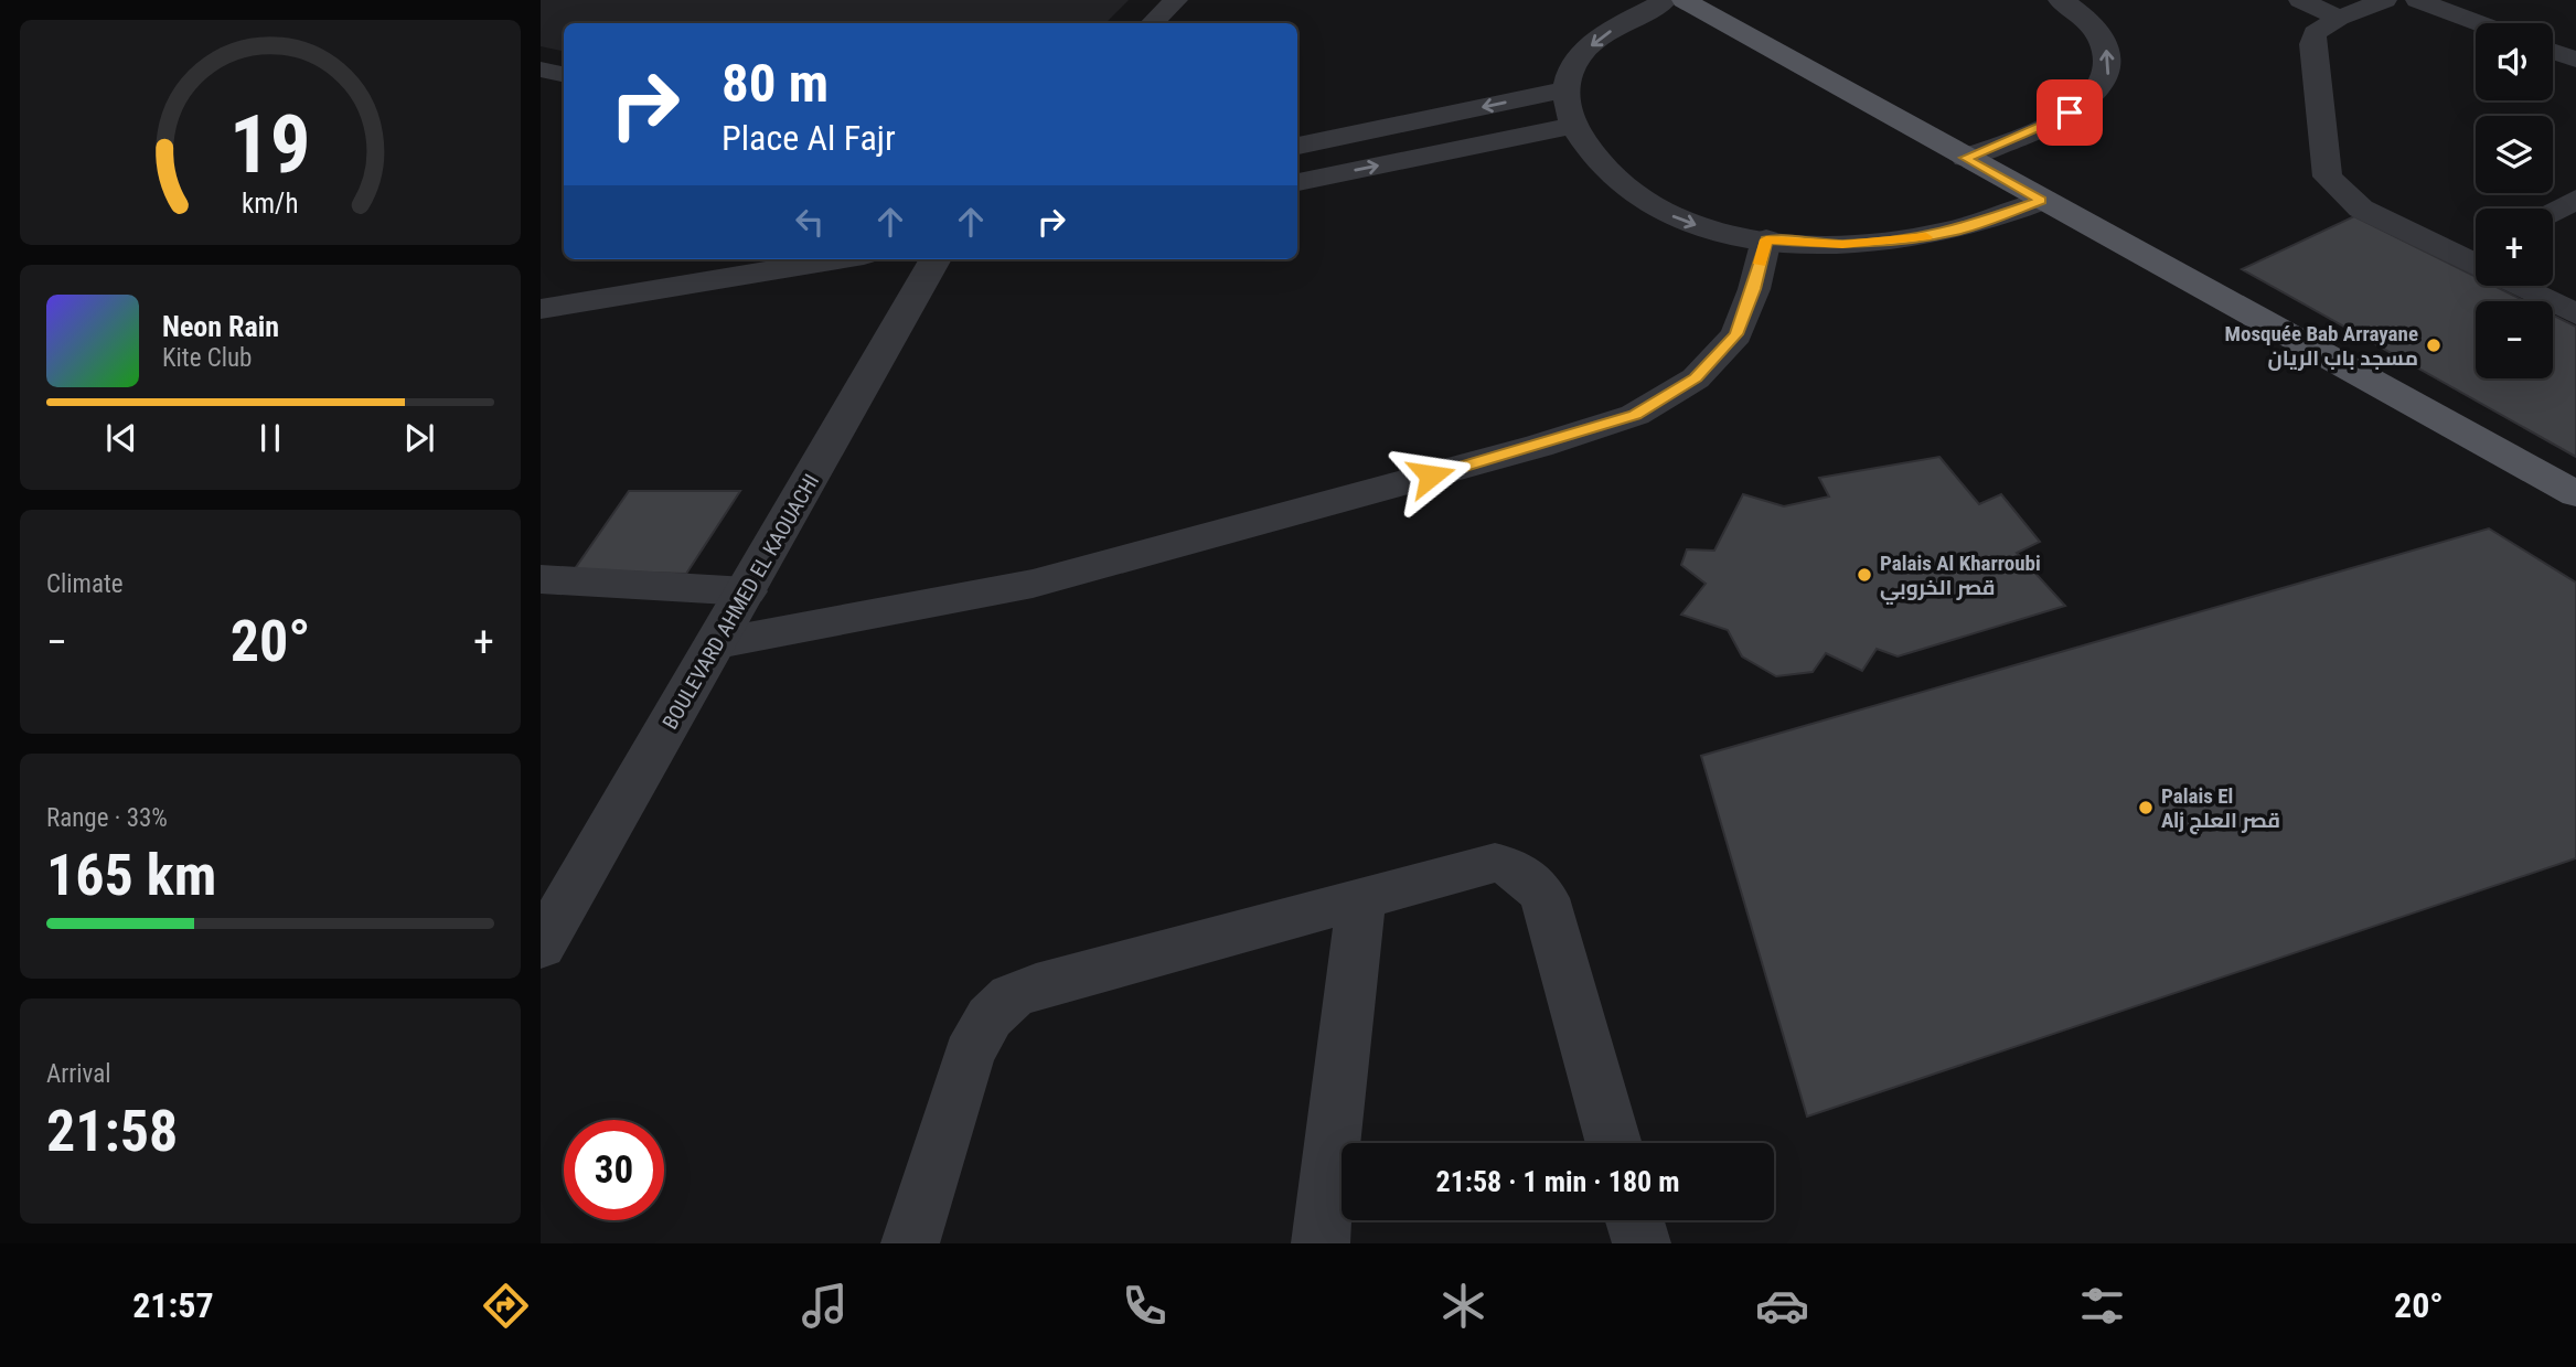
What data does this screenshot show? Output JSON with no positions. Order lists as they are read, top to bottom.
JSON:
{
  "streets": {
    "street": ["BOULEVARD AHMED EL KAOUACHI"]
  },
  "places": ["Mosquée Bab Arrayane مسجد باب الريان", "Palais Al Kharroubi قصر الخروبي", "Palais El Alj قصر العلج"],
  "page": {
    "map_buttons": ["+", "−"],
    "turn": ["80 m", "Place Al Fajr"],
    "song": ["Neon Rain", "Kite Club"],
    "tile": [
      "Climate",
      ["Range · 33%", "165 km"],
      ["Arrival", "21:58"]
    ],
    "heat": ["−", "20°", "+"],
    "limit": "30",
    "trip": "21:58 · 1 min · 180 m",
    "tabs": ["21:57", "20°"],
    "gauge": ["19", "km/h"]
  }
}
